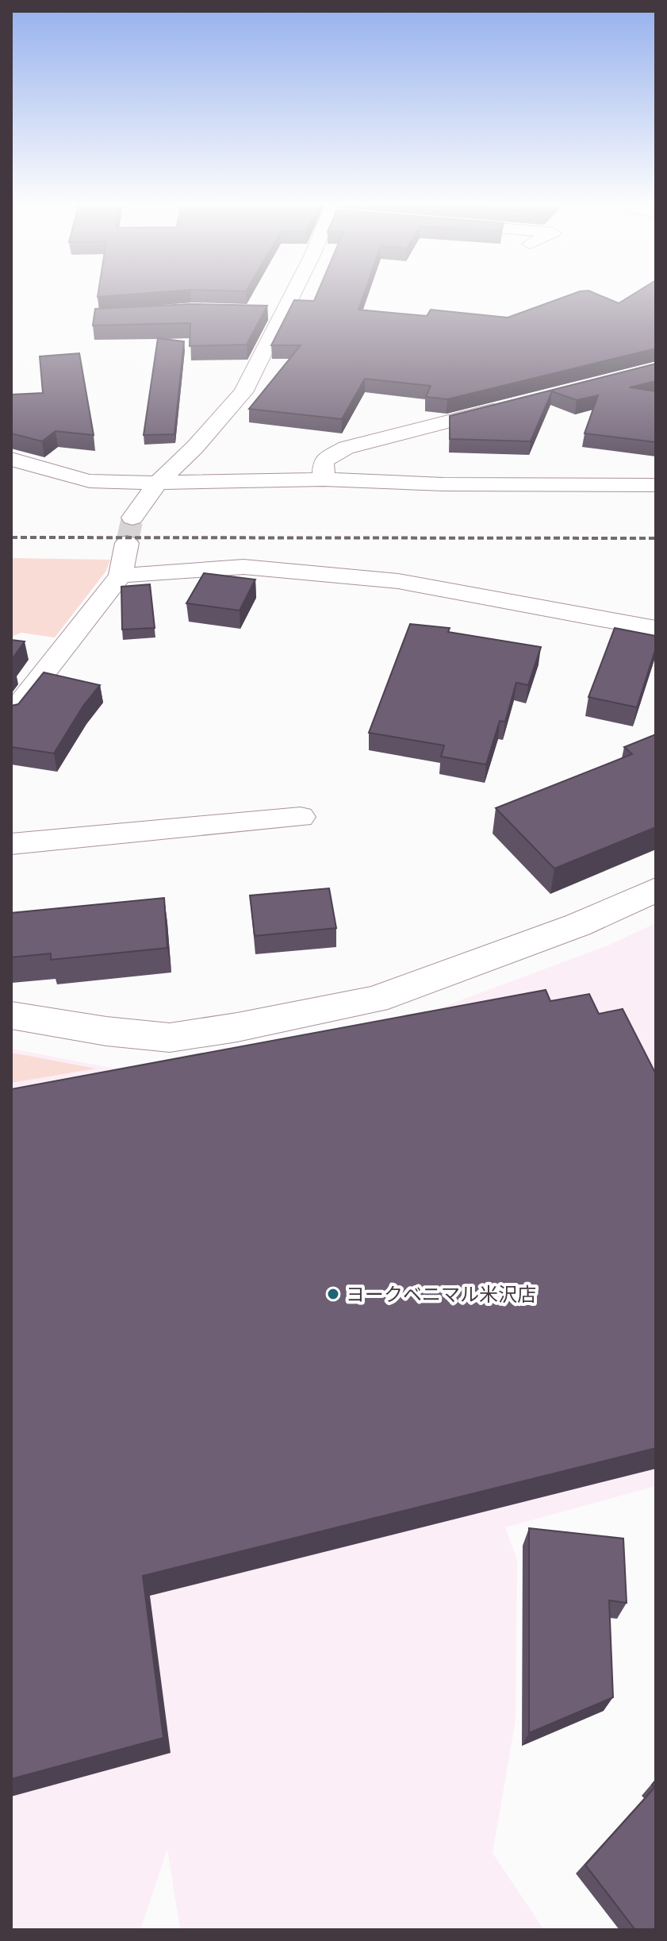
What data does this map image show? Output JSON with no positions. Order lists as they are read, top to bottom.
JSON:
{
  "places": ["ヨークベニマル米沢店"]
}
